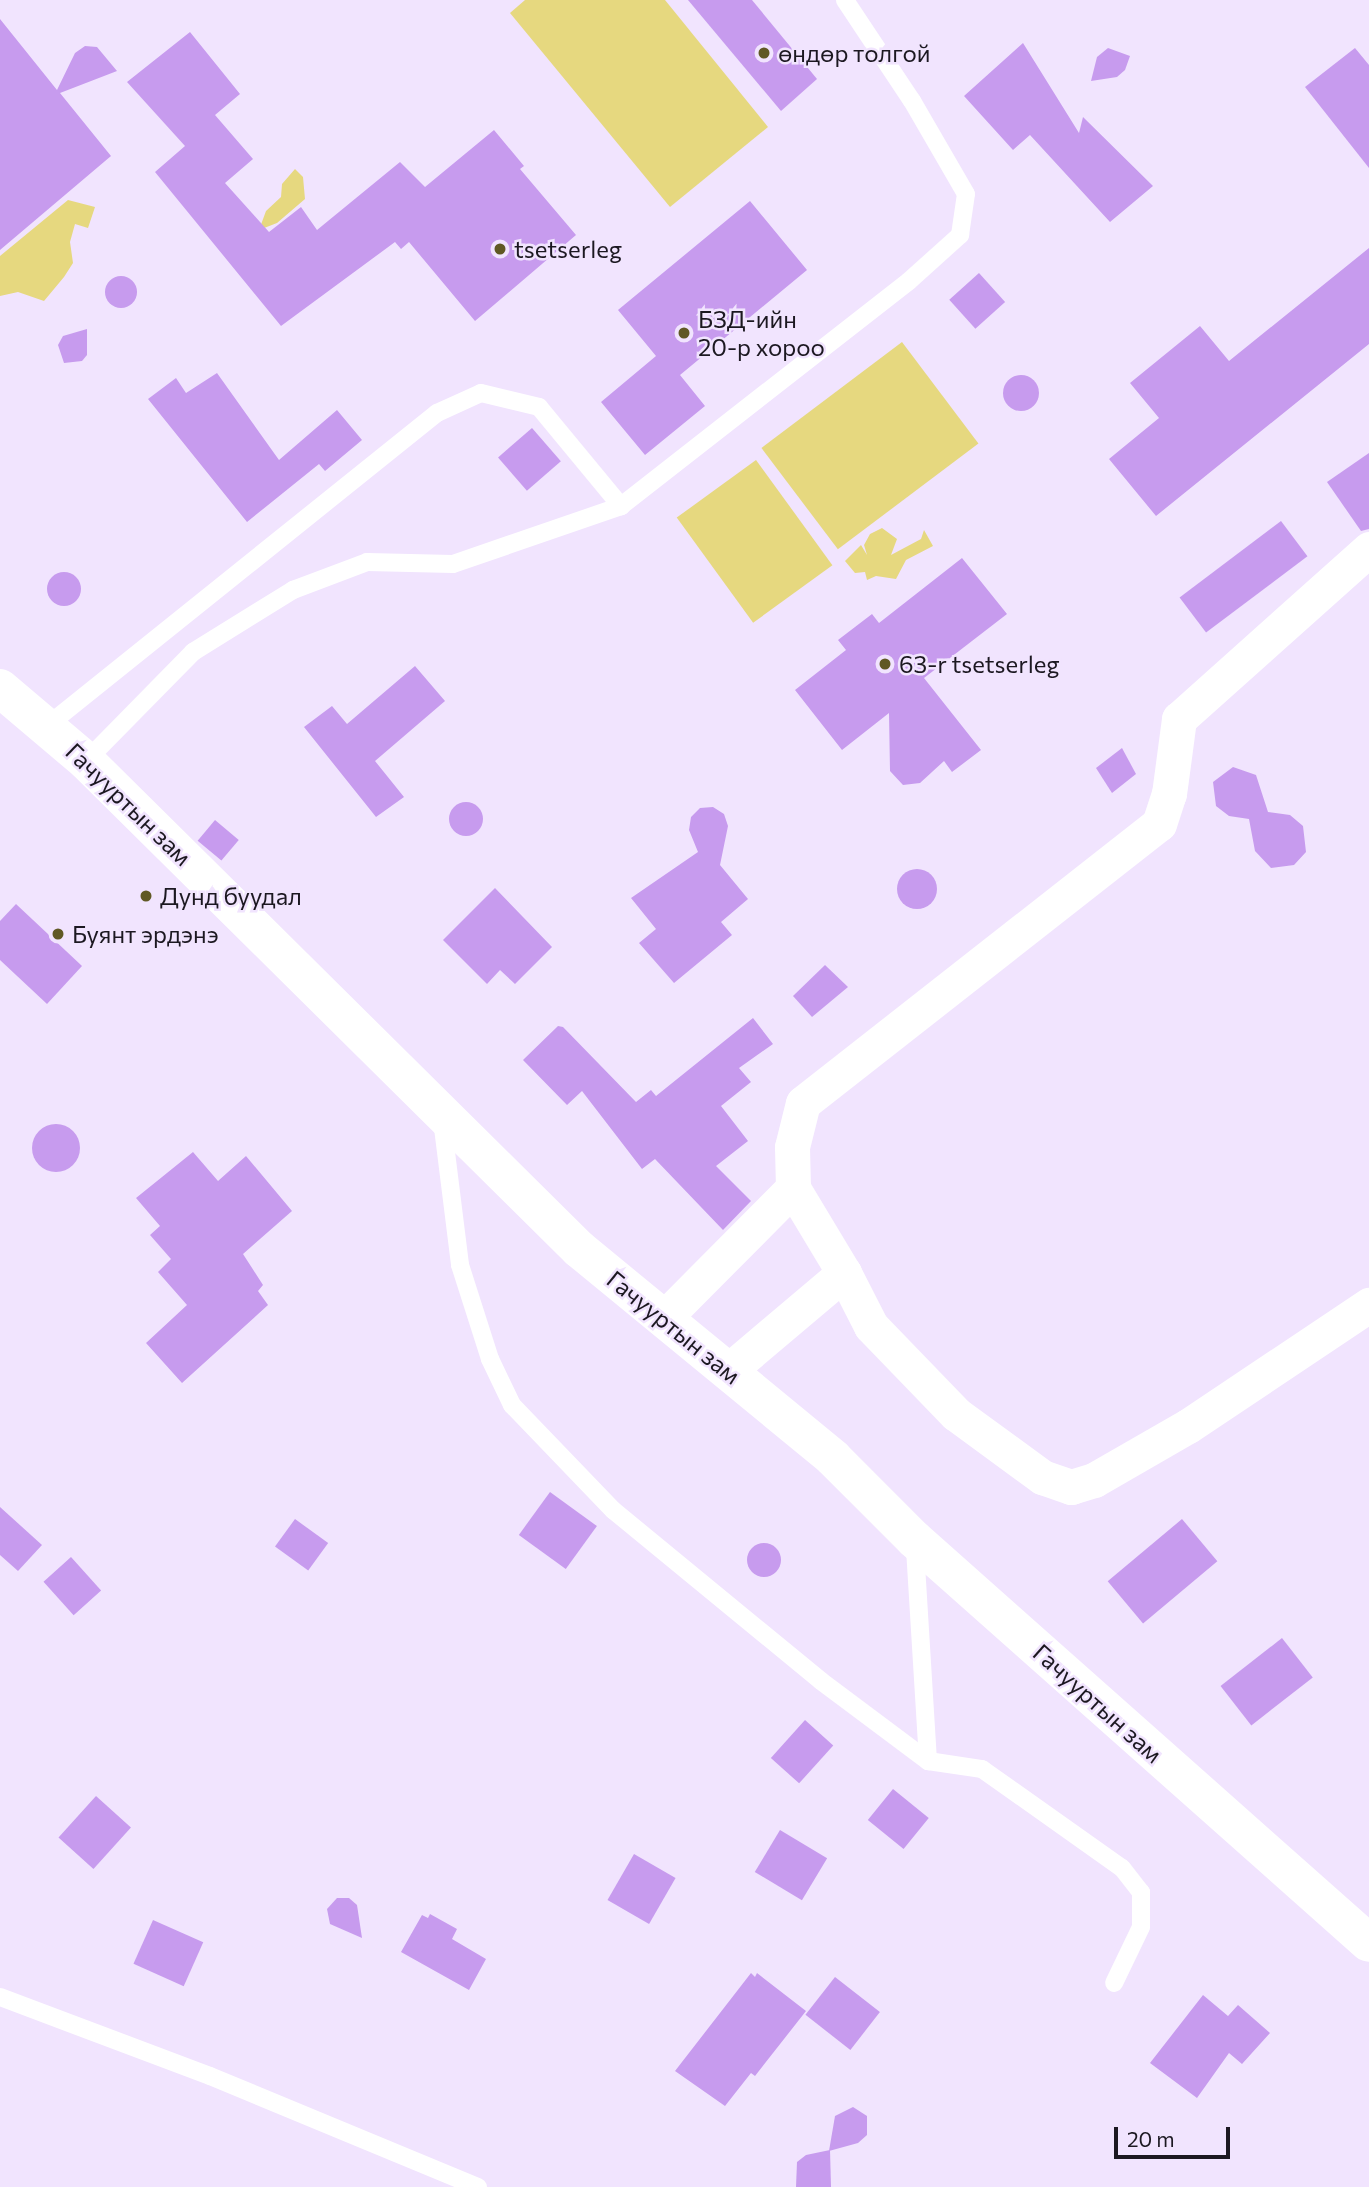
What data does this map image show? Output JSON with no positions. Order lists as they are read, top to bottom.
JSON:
{
  "streets": {
    "main road": ["Гачууртын зам"]
  },
  "places": [
    "өндөр толгой",
    "tsetserleg",
    "БЗД-ийн 20-р хороо",
    "63-r tsetserleg",
    "Дунд буудал",
    "Буянт эрдэнэ"
  ],
  "scale_bar": "20 m"
}
